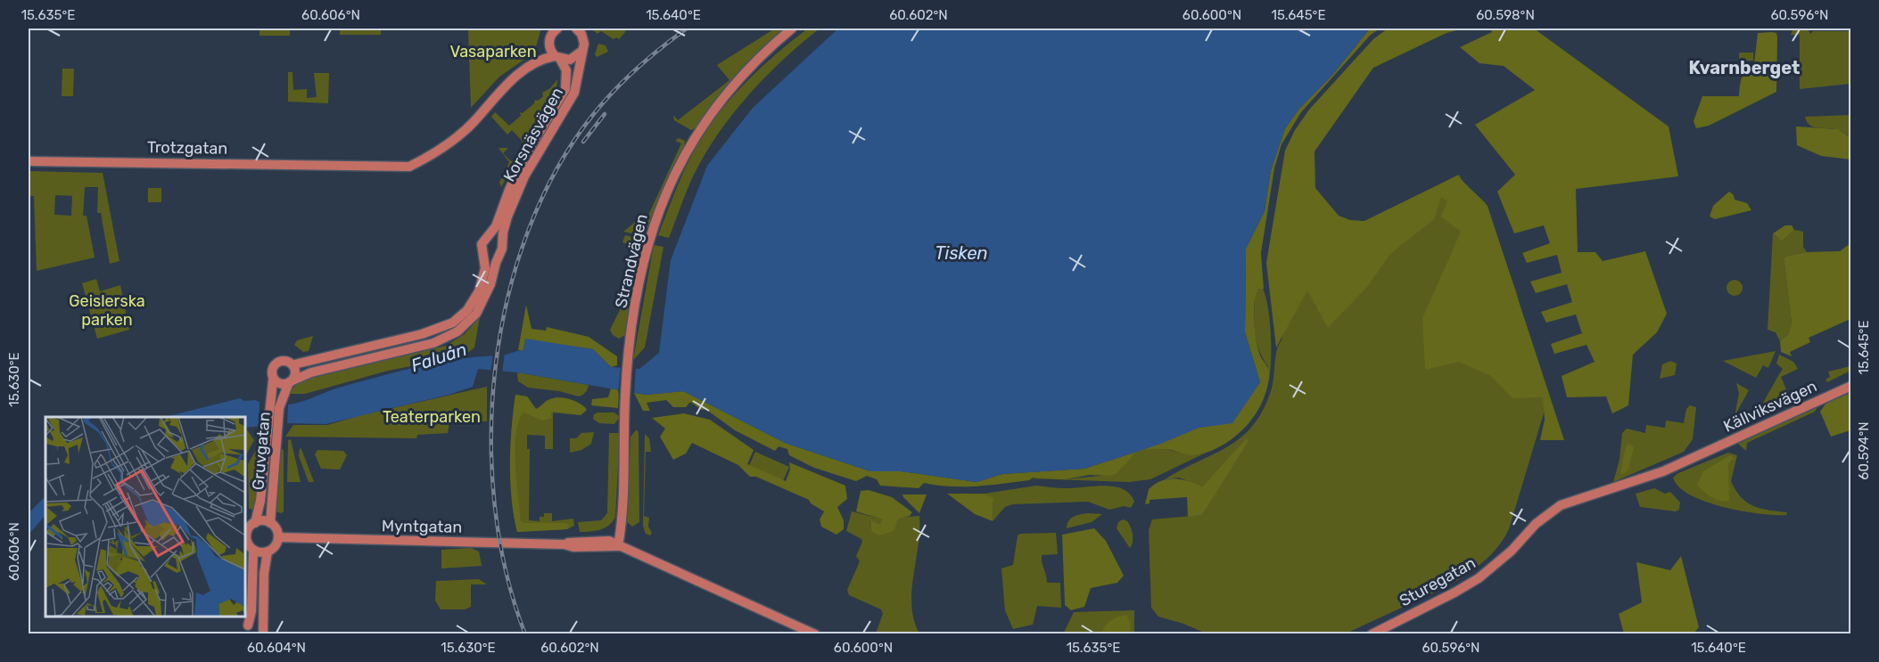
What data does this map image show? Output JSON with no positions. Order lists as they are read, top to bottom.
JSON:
{
  "streets": {
    "street": [
      "Korsnäsvägen",
      "Trotzgatan",
      "Strandvägen",
      "Källviksvägen",
      "Gruvgatan",
      "Myntgatan",
      "Sturegatan"
    ]
  },
  "crossings": [
    ["Korsnäsvägen", "Gruvgatan"],
    ["Strandvägen", "Myntgatan"],
    ["Källviksvägen", "Sturegatan"],
    ["Gruvgatan", "Myntgatan"]
  ],
  "districts": ["Kvarnberget"],
  "water": ["Tisken", "Faluån"],
  "parks": ["Vasaparken", "Geislerska parken", "Teaterparken"],
  "coordinates": [
    "15.635°E",
    "60.606°N",
    "15.640°E",
    "60.602°N",
    "60.600°N",
    "15.645°E",
    "60.598°N",
    "60.596°N",
    "15.630°E",
    "60.594°N",
    "60.604°N"
  ]
}
